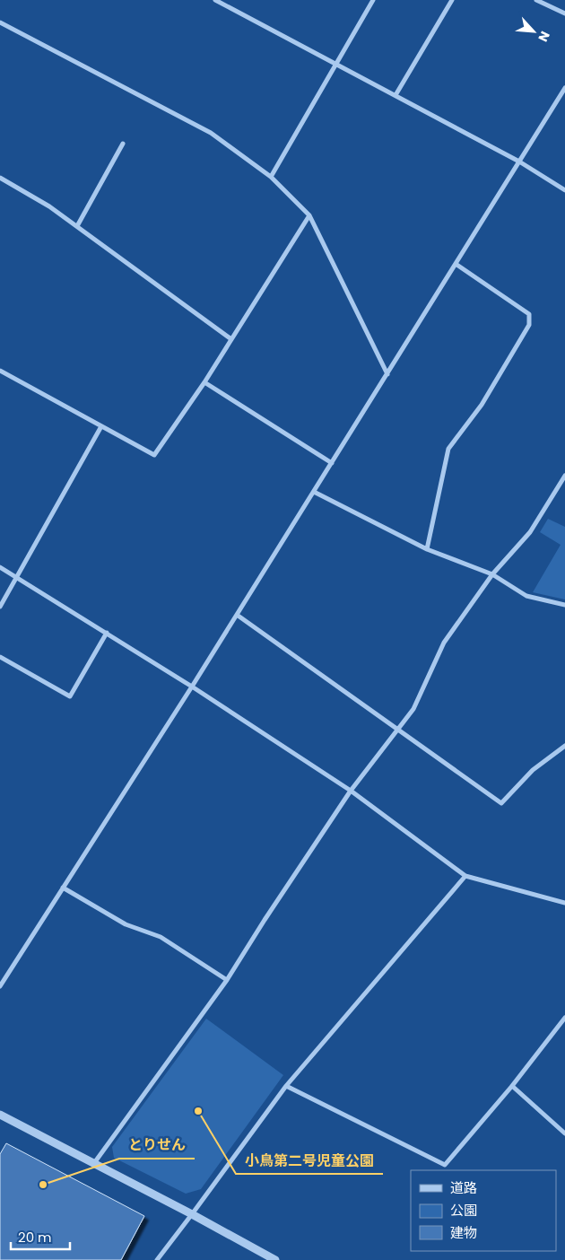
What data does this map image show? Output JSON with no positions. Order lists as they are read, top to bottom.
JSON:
{
  "places": ["小鳥第二号児童公園", "とりせん"],
  "legend": ["道路", "公園", "建物"],
  "scale_bar": "20 m",
  "north": "bottom right"
}
